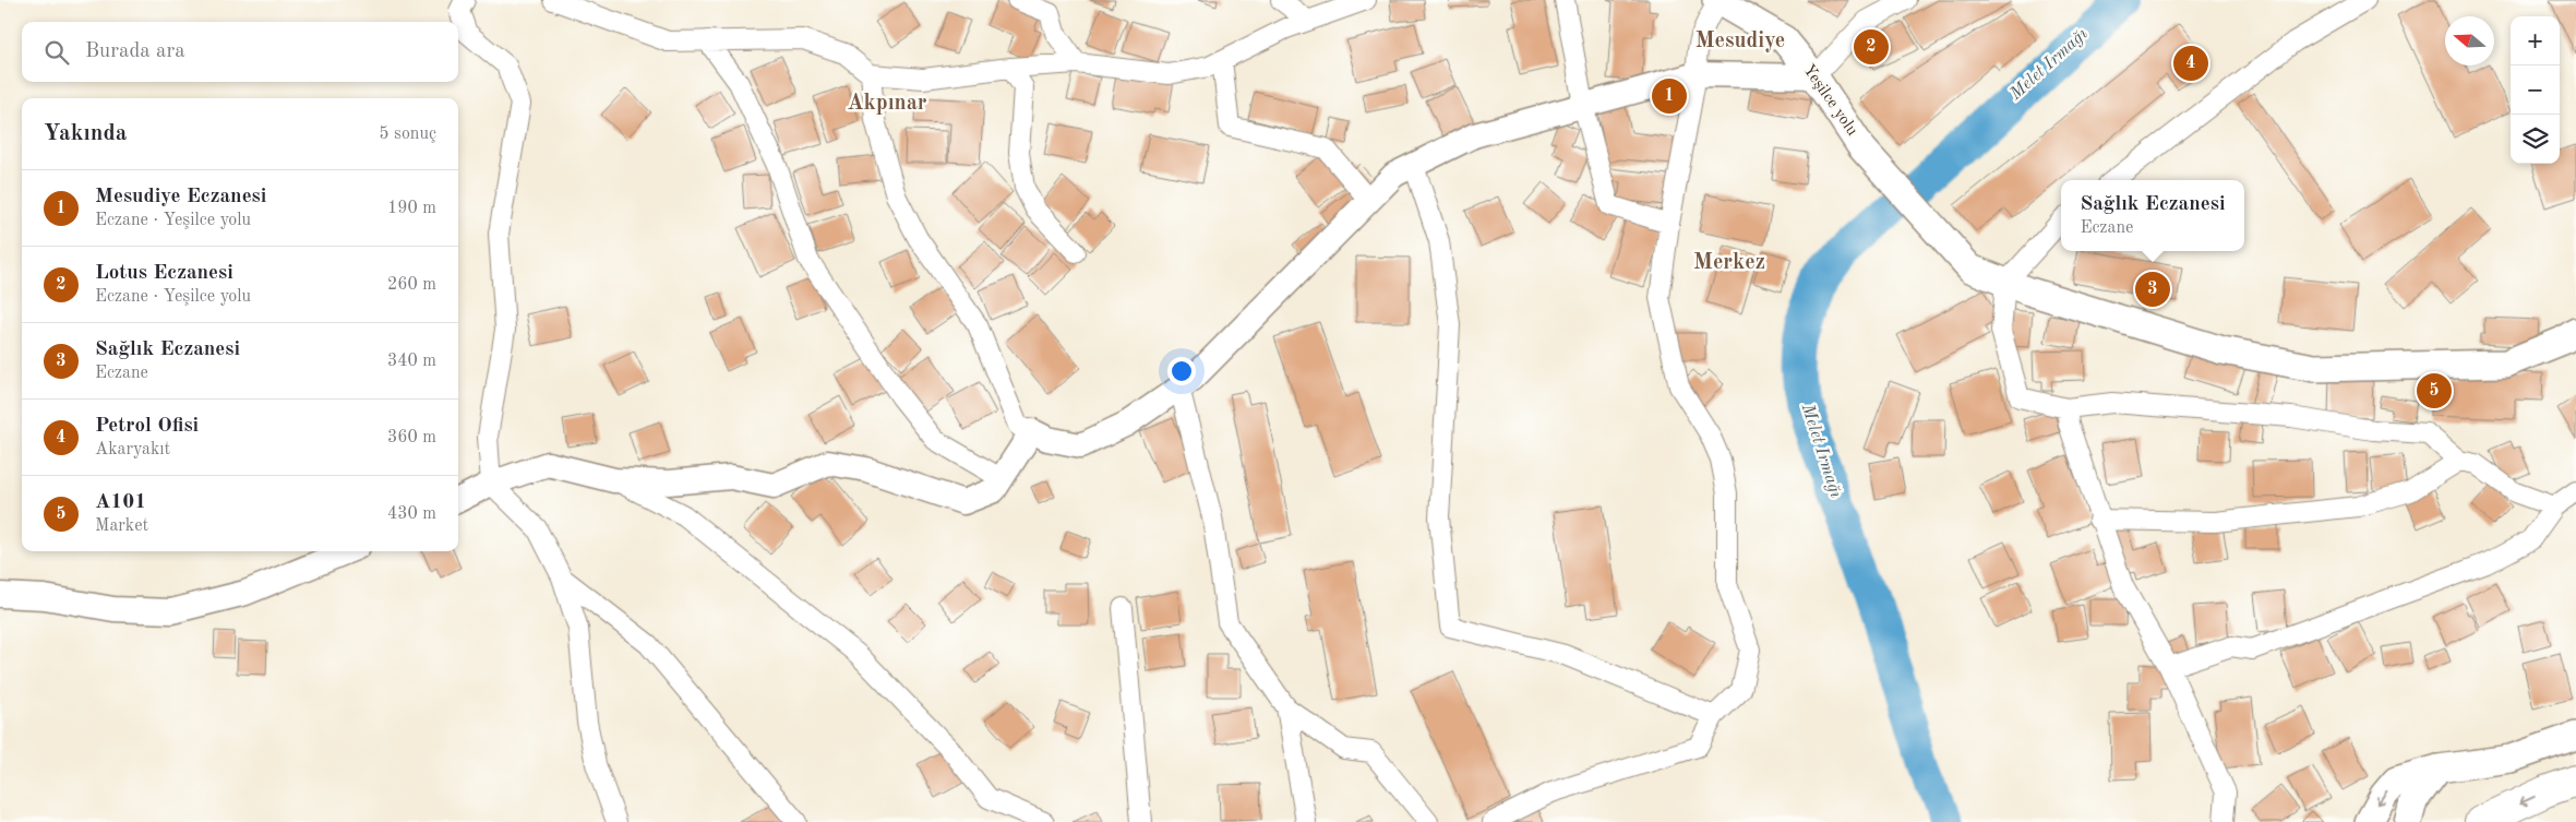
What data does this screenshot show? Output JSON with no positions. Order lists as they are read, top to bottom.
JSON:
{
  "streets": {
    "main road": ["Yeşilce yolu"]
  },
  "districts": ["Mesudiye", "Akpınar", "Merkez"],
  "water": ["Melet Irmağı"],
  "north": "left",
  "page": {
    "map_buttons": ["+", "−"],
    "search": "Burada ara",
    "pins": [
      "2",
      "4",
      "1",
      "3",
      "5"
    ],
    "heading": ["Yakında", "5 sonuç"],
    "list": [
      {
        "mark": "1",
        "name": "Mesudiye Eczanesi",
        "note": "Eczane · Yeşilce yolu",
        "value": "190 m"
      },
      {
        "mark": "2",
        "name": "Lotus Eczanesi",
        "note": "Eczane · Yeşilce yolu",
        "value": "260 m"
      },
      {
        "mark": "3",
        "name": "Sağlık Eczanesi",
        "note": "Eczane",
        "value": "340 m"
      },
      {
        "mark": "4",
        "name": "Petrol Ofisi",
        "note": "Akaryakıt",
        "value": "360 m"
      },
      {
        "mark": "5",
        "name": "A101",
        "note": "Market",
        "value": "430 m"
      }
    ],
    "popup": ["Sağlık Eczanesi", "Eczane"]
  }
}
